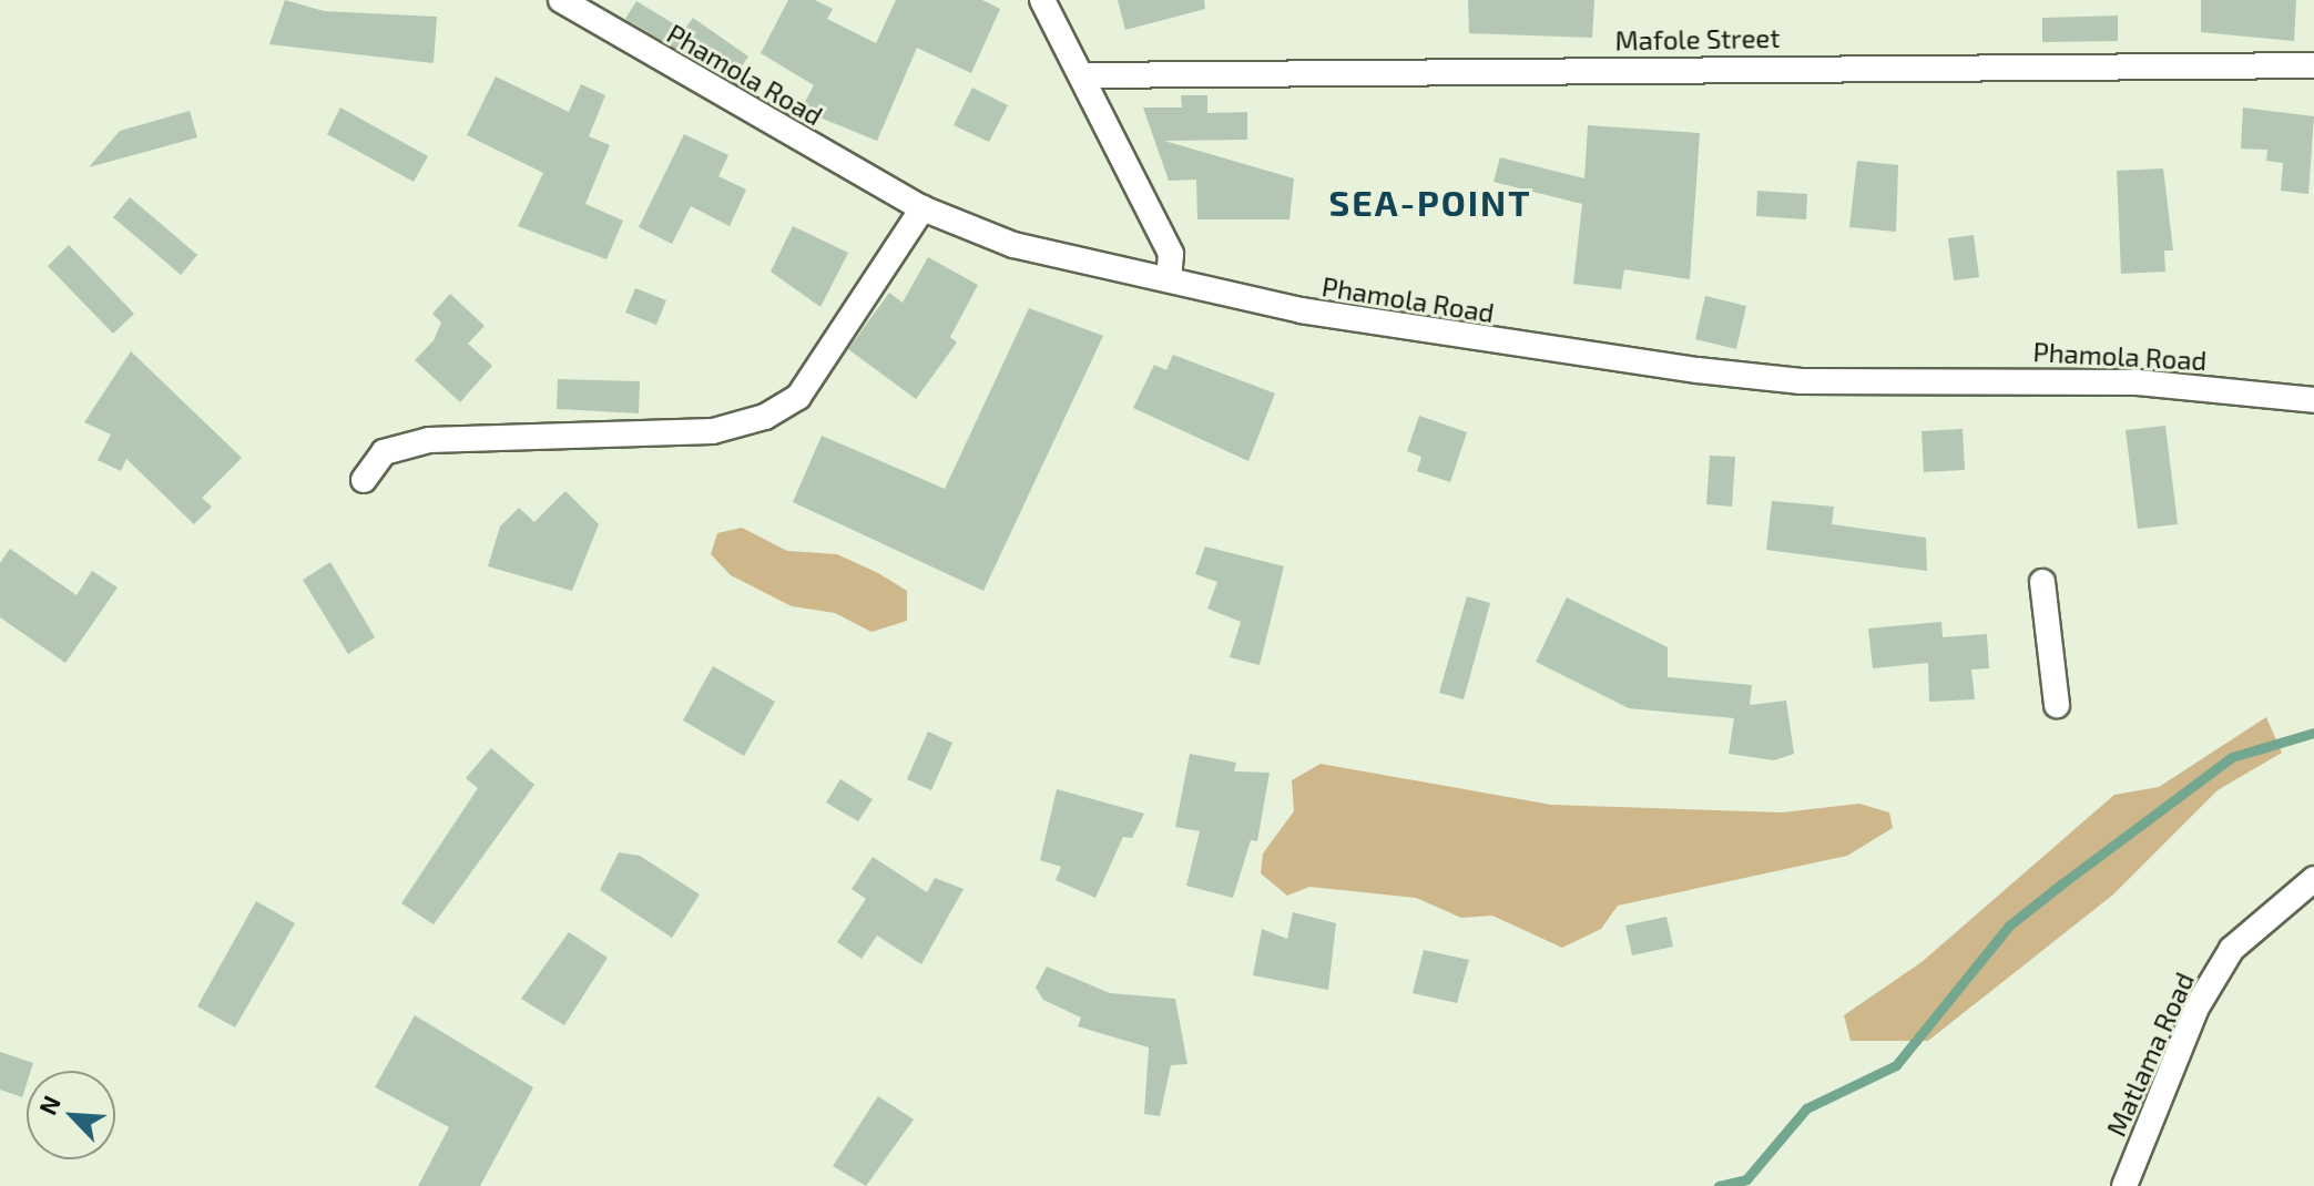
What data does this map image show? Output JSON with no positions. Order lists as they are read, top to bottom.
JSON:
{
  "streets": {
    "street": ["Mafole Street", "Phamola Road", "Matlama Road"]
  },
  "districts": ["SEA-POINT"],
  "north": "top left"
}
